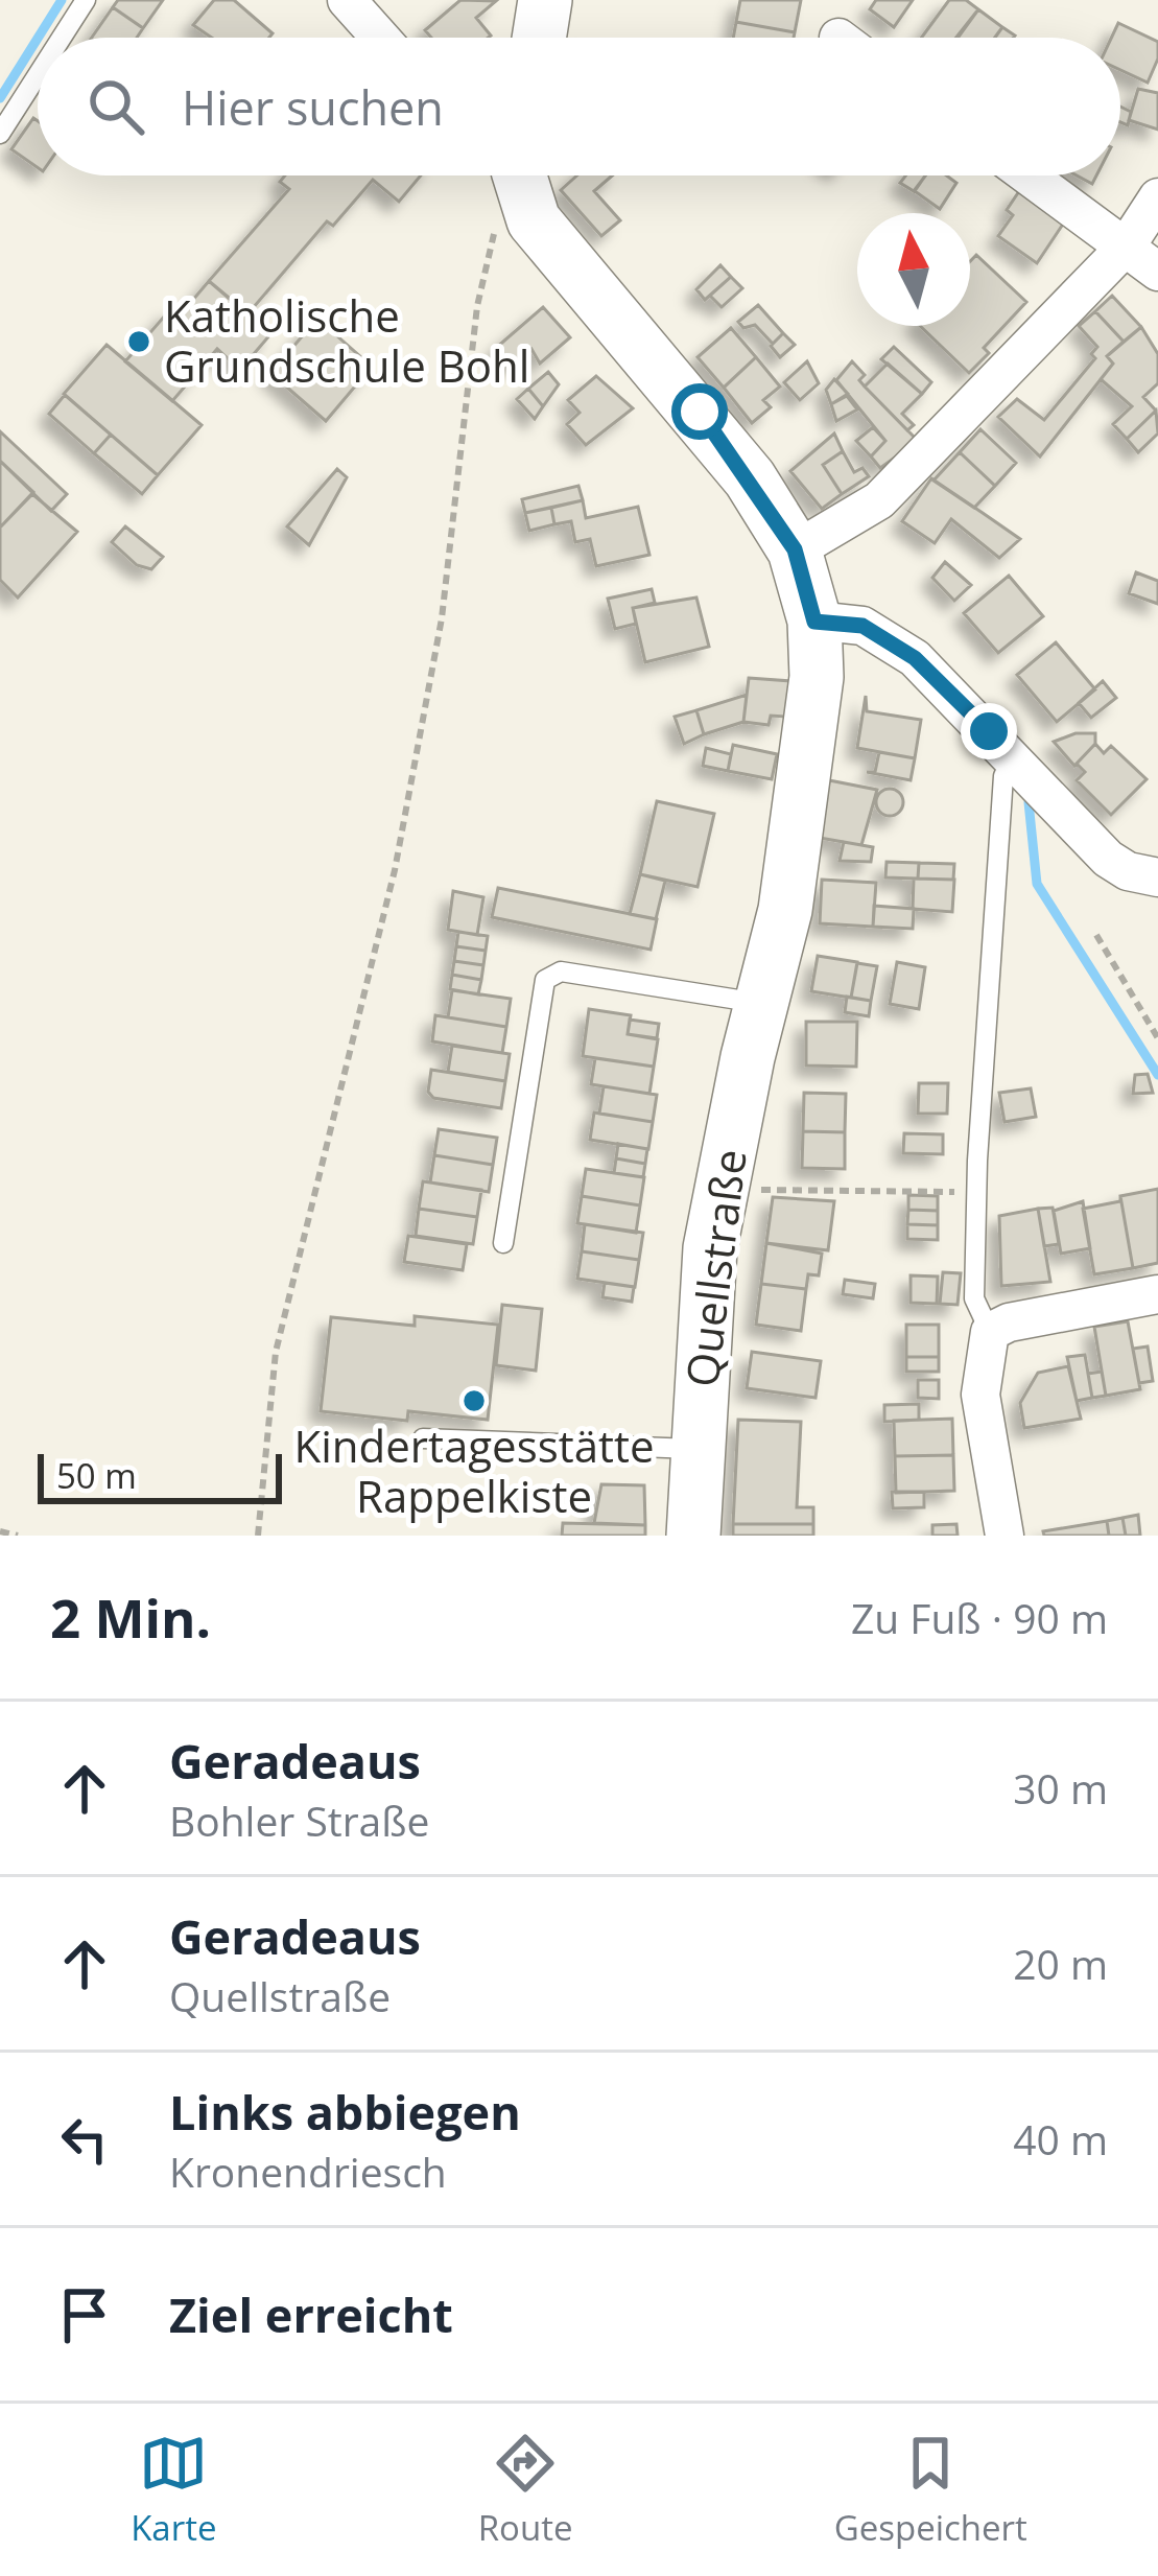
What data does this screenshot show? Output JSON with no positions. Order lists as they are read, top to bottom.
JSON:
{
  "streets": {
    "main road": ["Quellstraße"]
  },
  "places": ["Katholische Grundschule Bohl", "Kindertagesstätte Rappelkiste"],
  "scale_bar": "50 m",
  "north": "top",
  "page": {
    "search": "Hier suchen",
    "scale": "50 m",
    "heading": ["2 Min.", "Zu Fuß · 90 m"],
    "list": [
      ["Geradeaus", "Bohler Straße", "30 m"],
      ["Geradeaus", "Quellstraße", "20 m"],
      ["Links abbiegen", "Kronendriesch", "40 m"],
      "Ziel erreicht"
    ],
    "nav": ["Karte", "Route", "Gespeichert"]
  }
}
